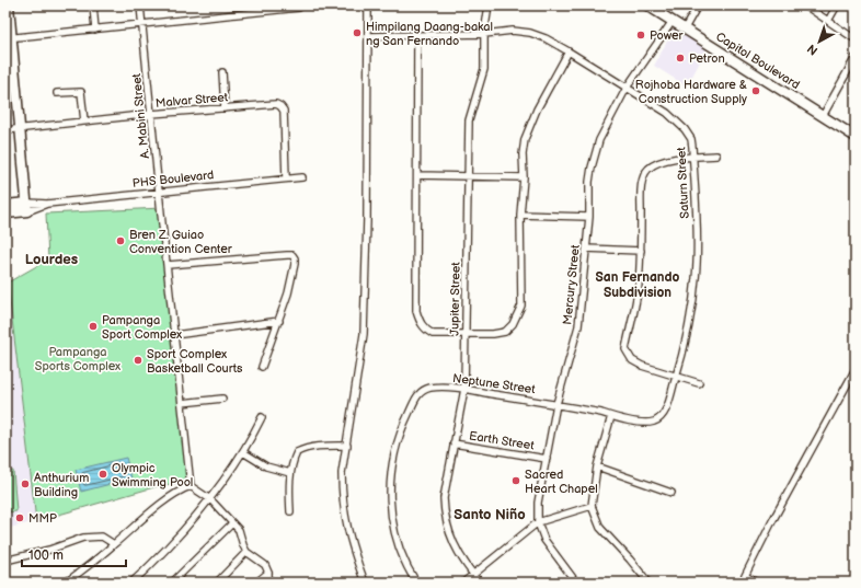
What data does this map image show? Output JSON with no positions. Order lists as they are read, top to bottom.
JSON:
{
  "streets": {
    "main road": ["Capitol Boulevard", "PHS Boulevard"],
    "street": [
      "Malvar Street",
      "A. Mabini Street",
      "Saturn Street",
      "Mercury Street",
      "Jupiter Street",
      "Neptune Street",
      "Earth Street"
    ]
  },
  "crossings": [
    ["Capitol Boulevard", "Mercury Street"],
    ["Malvar Street", "A. Mabini Street"],
    ["Malvar Street", "PHS Boulevard"],
    ["A. Mabini Street", "PHS Boulevard"],
    ["Saturn Street", "Mercury Street"],
    ["Saturn Street", "Jupiter Street"],
    ["Saturn Street", "Neptune Street"],
    ["Mercury Street", "Neptune Street"],
    ["Mercury Street", "Earth Street"],
    ["Jupiter Street", "Neptune Street"],
    ["Jupiter Street", "Earth Street"]
  ],
  "districts": ["Lourdes", "San Fernando Subdivision", "Santo Niño"],
  "parks": ["Pampanga Sports Complex"],
  "places": [
    "Himpilang Daang-bakal ng San Fernando",
    "Power",
    "Petron",
    "Rojhoba Hardware & Construction Supply",
    "Bren Z. Guiao Convention Center",
    "Pampanga Sport Complex",
    "Sport Complex Basketball Courts",
    "Olympic Swimming Pool",
    "Sacred Heart Chapel",
    "Anthurium Building",
    "MMP"
  ],
  "scale_bar": "100 m",
  "north": "bottom left"
}
